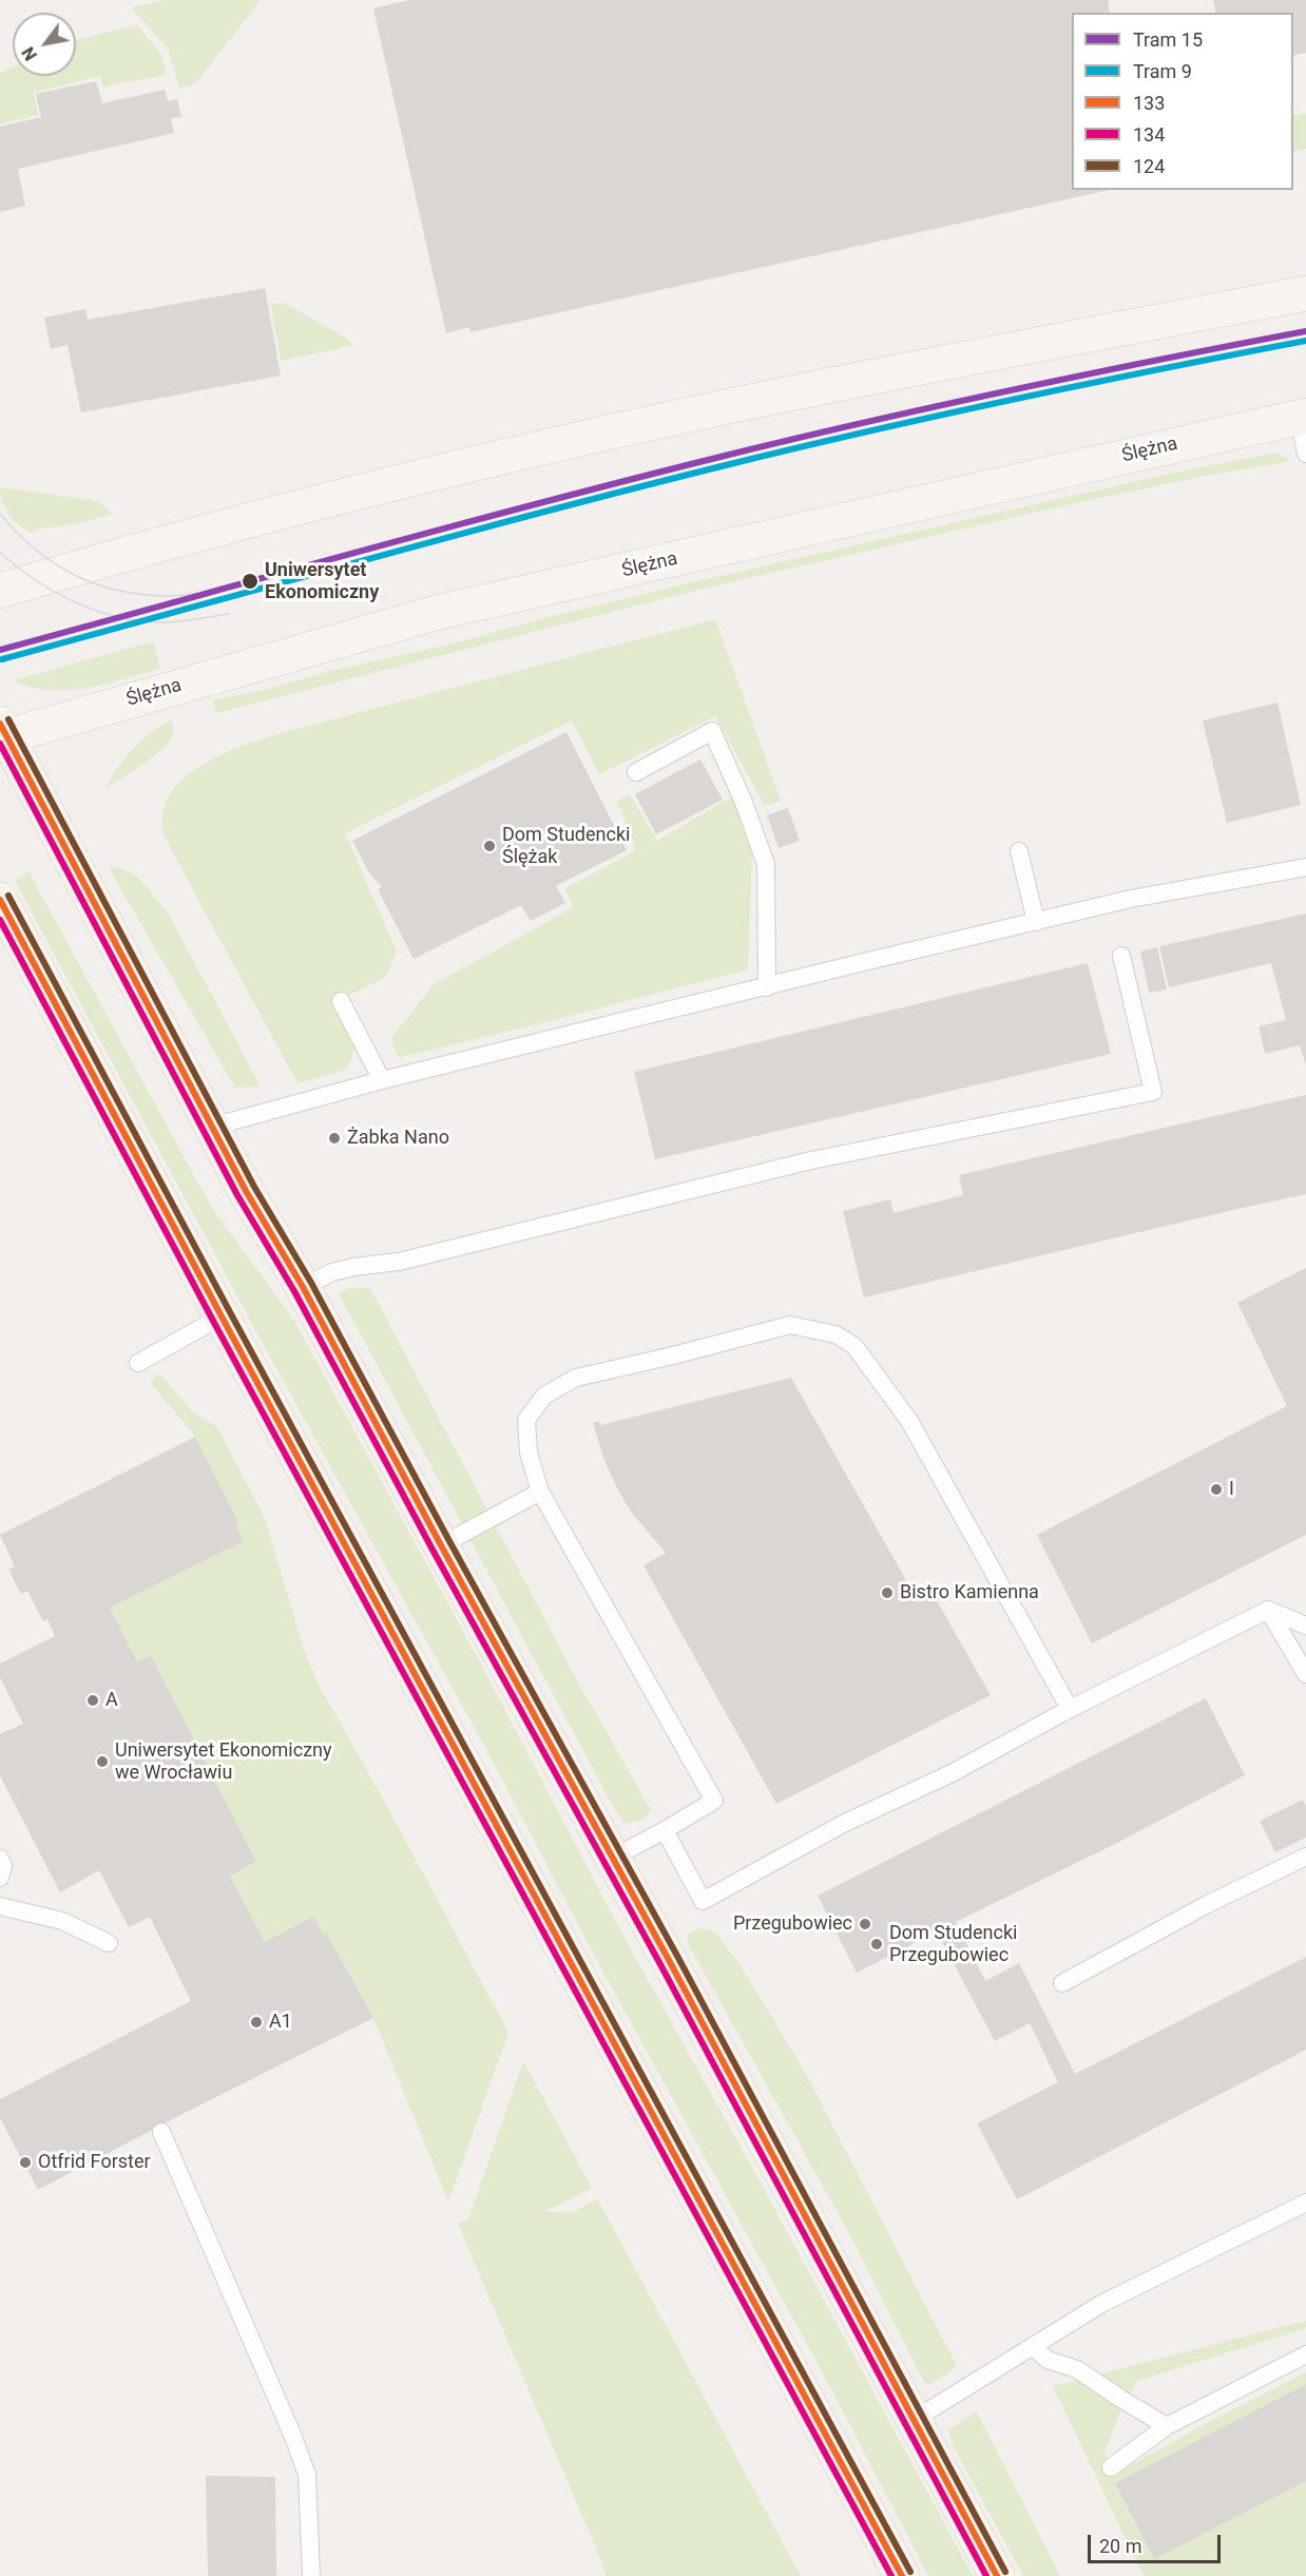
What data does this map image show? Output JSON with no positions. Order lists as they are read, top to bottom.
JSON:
{
  "streets": {
    "street": ["Ślężna"]
  },
  "places": [
    "Uniwersytet Ekonomiczny",
    "Dom Studencki Ślężak",
    "Żabka Nano",
    "I",
    "Bistro Kamienna",
    "A",
    "Uniwersytet Ekonomiczny we Wrocławiu",
    "Przegubowiec",
    "Dom Studencki Przegubowiec",
    "A1",
    "Otfrid Forster"
  ],
  "lines": [
    "tram line 15",
    "tram line 9",
    "transit line 124",
    "transit line 133",
    "transit line 134"
  ],
  "legend": [
    "Tram 15",
    "Tram 9",
    "133",
    "134",
    "124"
  ],
  "scale_bar": "20 m",
  "north": "bottom left"
}
